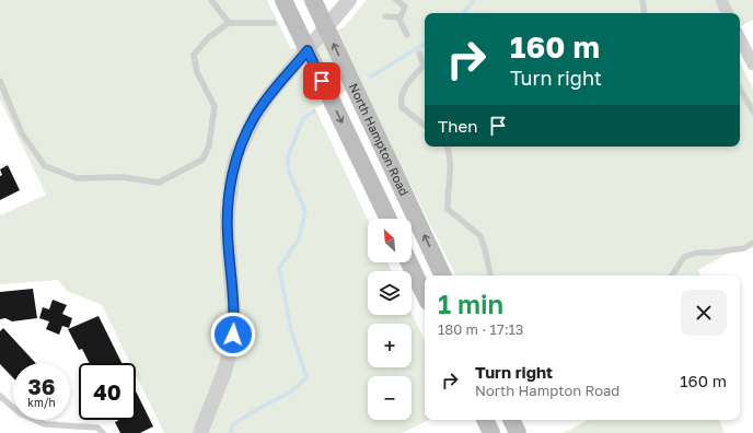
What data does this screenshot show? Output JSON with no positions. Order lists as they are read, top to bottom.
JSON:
{
  "streets": {
    "main road": ["North Hampton Road"]
  },
  "north": "top left",
  "page": {
    "turn": ["160 m", "Turn right"],
    "then": "Then",
    "map_buttons": ["+", "−"],
    "heading": ["1 min", "180 m · 17:13"],
    "list": [
      {
        "name": "Turn right",
        "note": "North Hampton Road",
        "value": "160 m"
      }
    ],
    "speed": "36 km/h",
    "limit": "40"
  }
}
